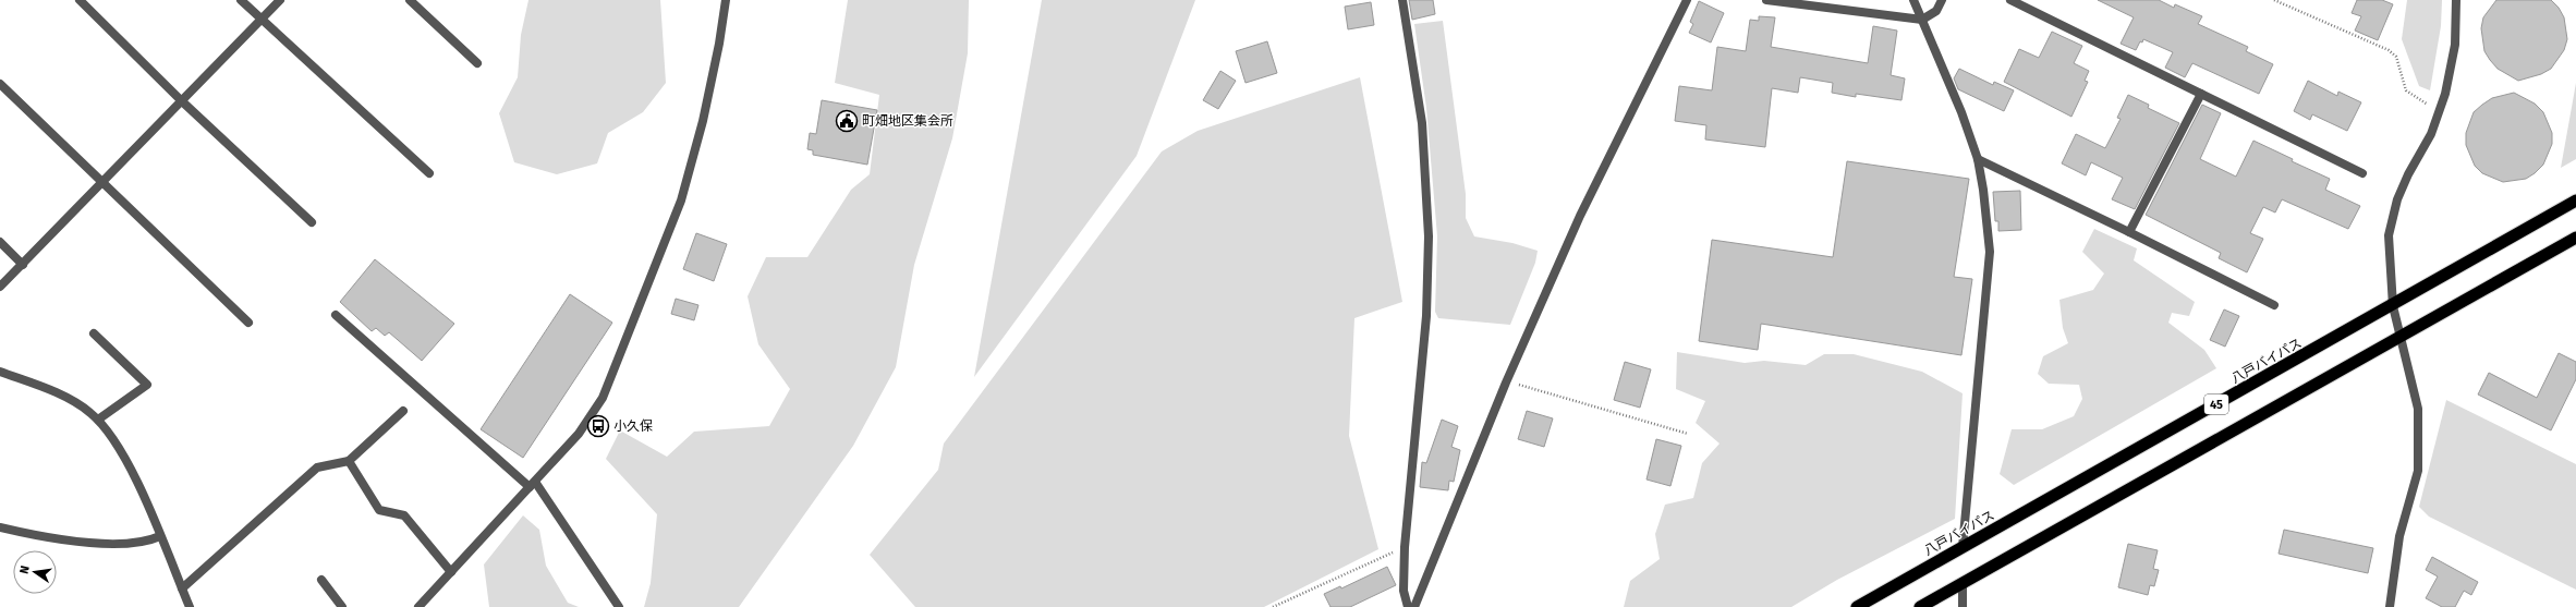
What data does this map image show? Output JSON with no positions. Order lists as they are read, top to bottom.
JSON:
{
  "streets": {
    "highway": ["八戸バイパス", "45"]
  },
  "places": {
    "public building": ["町畑地区集会所"],
    "bus stop": ["小久保"]
  },
  "north": "left"
}
